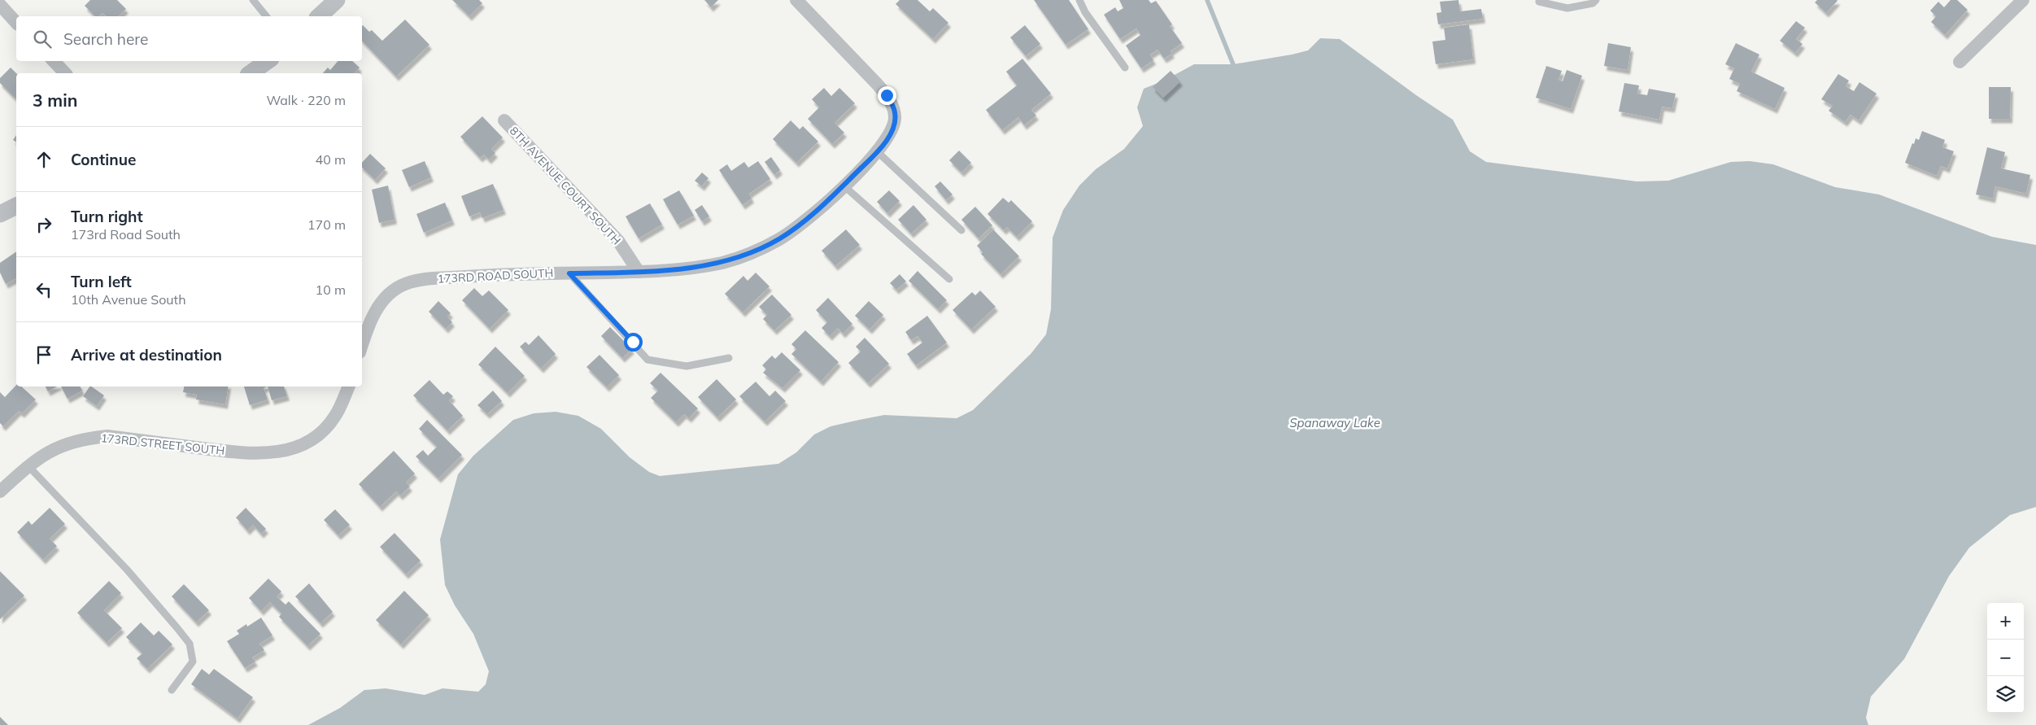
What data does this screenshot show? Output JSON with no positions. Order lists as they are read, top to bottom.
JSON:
{
  "streets": {
    "street": ["8TH AVENUE COURT SOUTH", "173RD ROAD SOUTH", "173RD STREET SOUTH"]
  },
  "crossings": [
    ["8TH AVENUE COURT SOUTH", "173RD ROAD SOUTH"]
  ],
  "water": ["Spanaway Lake"],
  "page": {
    "search": "Search here",
    "heading": ["3 min", "Walk · 220 m"],
    "list": [
      ["Continue", "40 m"],
      ["Turn right", "173rd Road South", "170 m"],
      ["Turn left", "10th Avenue South", "10 m"],
      "Arrive at destination"
    ],
    "map_buttons": ["+", "−"]
  }
}
